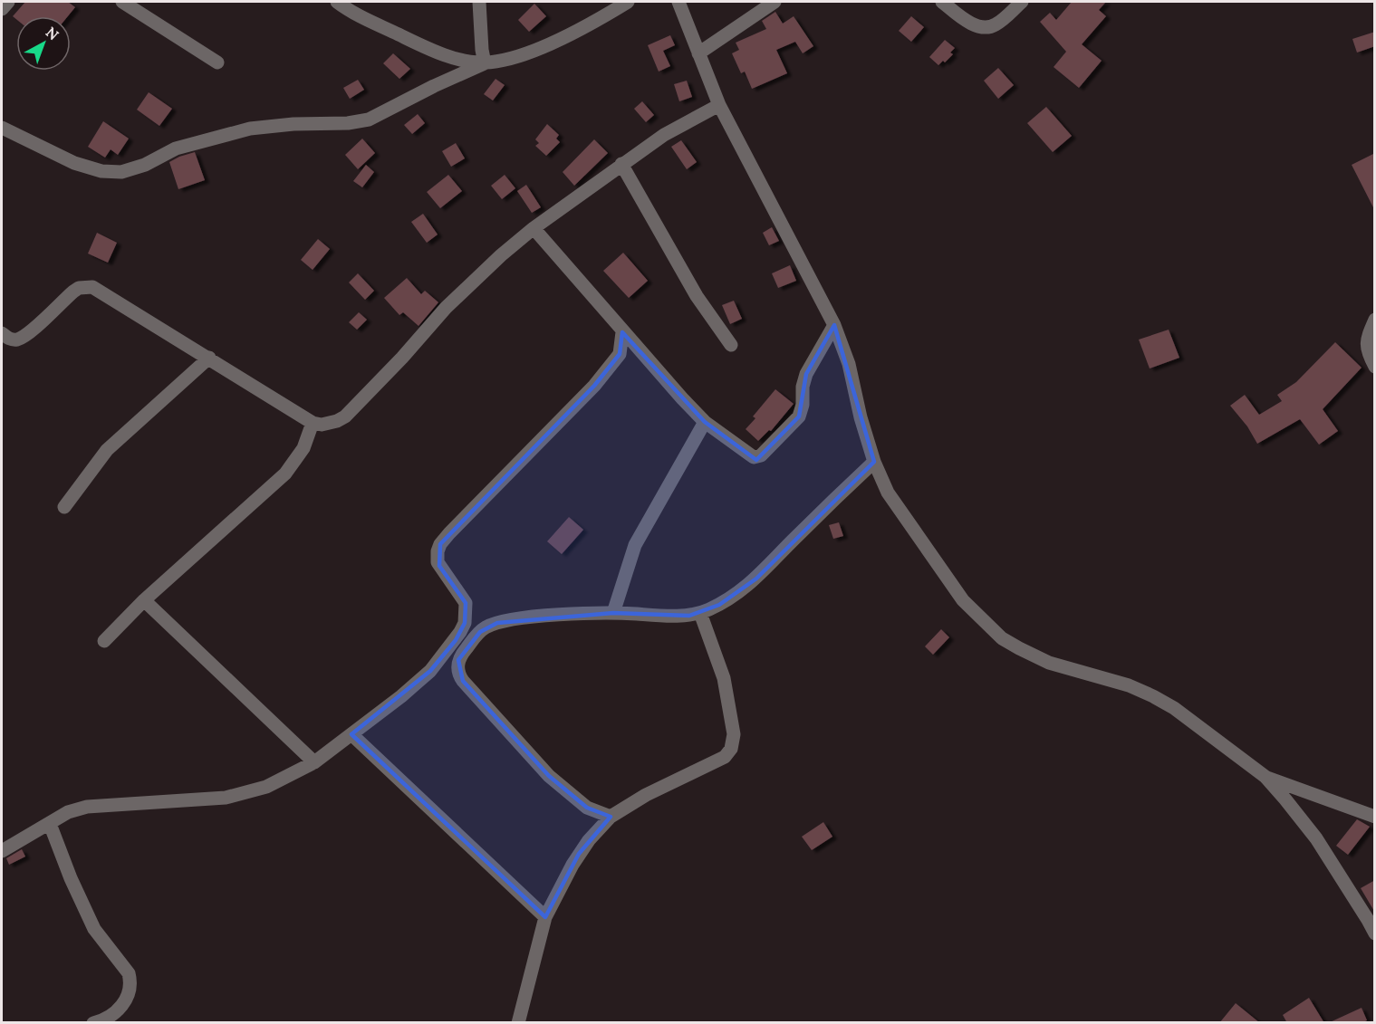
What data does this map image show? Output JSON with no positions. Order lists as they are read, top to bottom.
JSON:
{
  "north": "top right"
}
